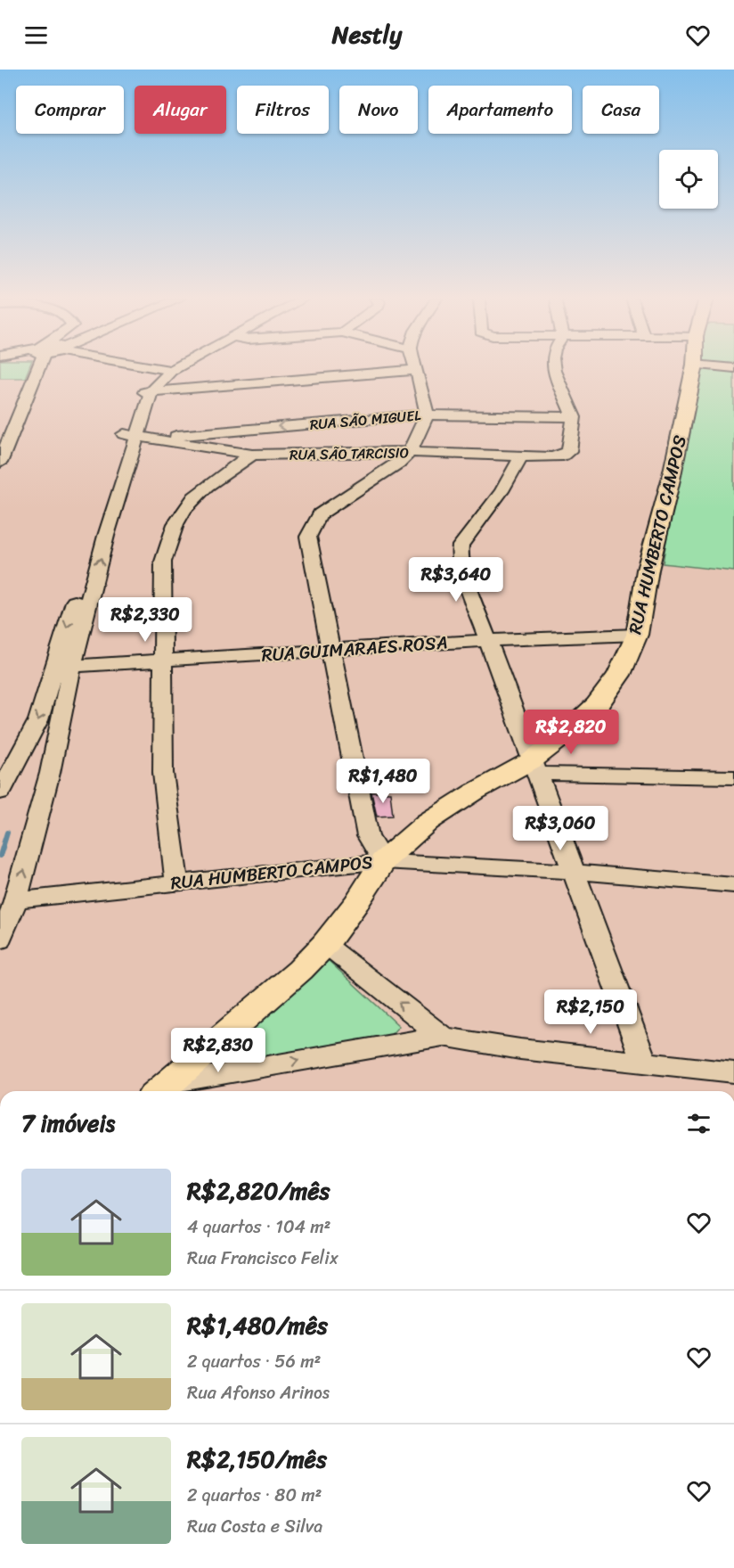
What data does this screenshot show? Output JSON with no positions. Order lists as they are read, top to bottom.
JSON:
{
  "streets": {
    "main road": ["RUA HUMBERTO CAMPOS"],
    "street": ["RUA SÃO MIGUEL", "RUA SÃO TARCISIO", "RUA GUIMARAES ROSA"]
  },
  "crossings": [
    ["RUA SÃO MIGUEL", "RUA SÃO TARCISIO"],
    ["RUA HUMBERTO CAMPOS", "RUA GUIMARAES ROSA"]
  ],
  "page": {
    "header": "Nestly",
    "chip": [
      "Comprar",
      "Alugar",
      "Filtros",
      "Novo",
      "Apartamento",
      "Casa"
    ],
    "price": [
      "R$3,640",
      "R$2,330",
      "R$2,820",
      "R$1,480",
      "R$3,060",
      "R$2,150",
      "R$2,830"
    ],
    "heading": "7 imóveis",
    "list": [
      {
        "name": "R$2,820/mês",
        "note": "4 quartos · 104 m² · Rua Francisco Felix"
      },
      {
        "name": "R$1,480/mês",
        "note": "2 quartos · 56 m² · Rua Afonso Arinos"
      },
      {
        "name": "R$2,150/mês",
        "note": "2 quartos · 80 m² · Rua Costa e Silva"
      }
    ]
  }
}
